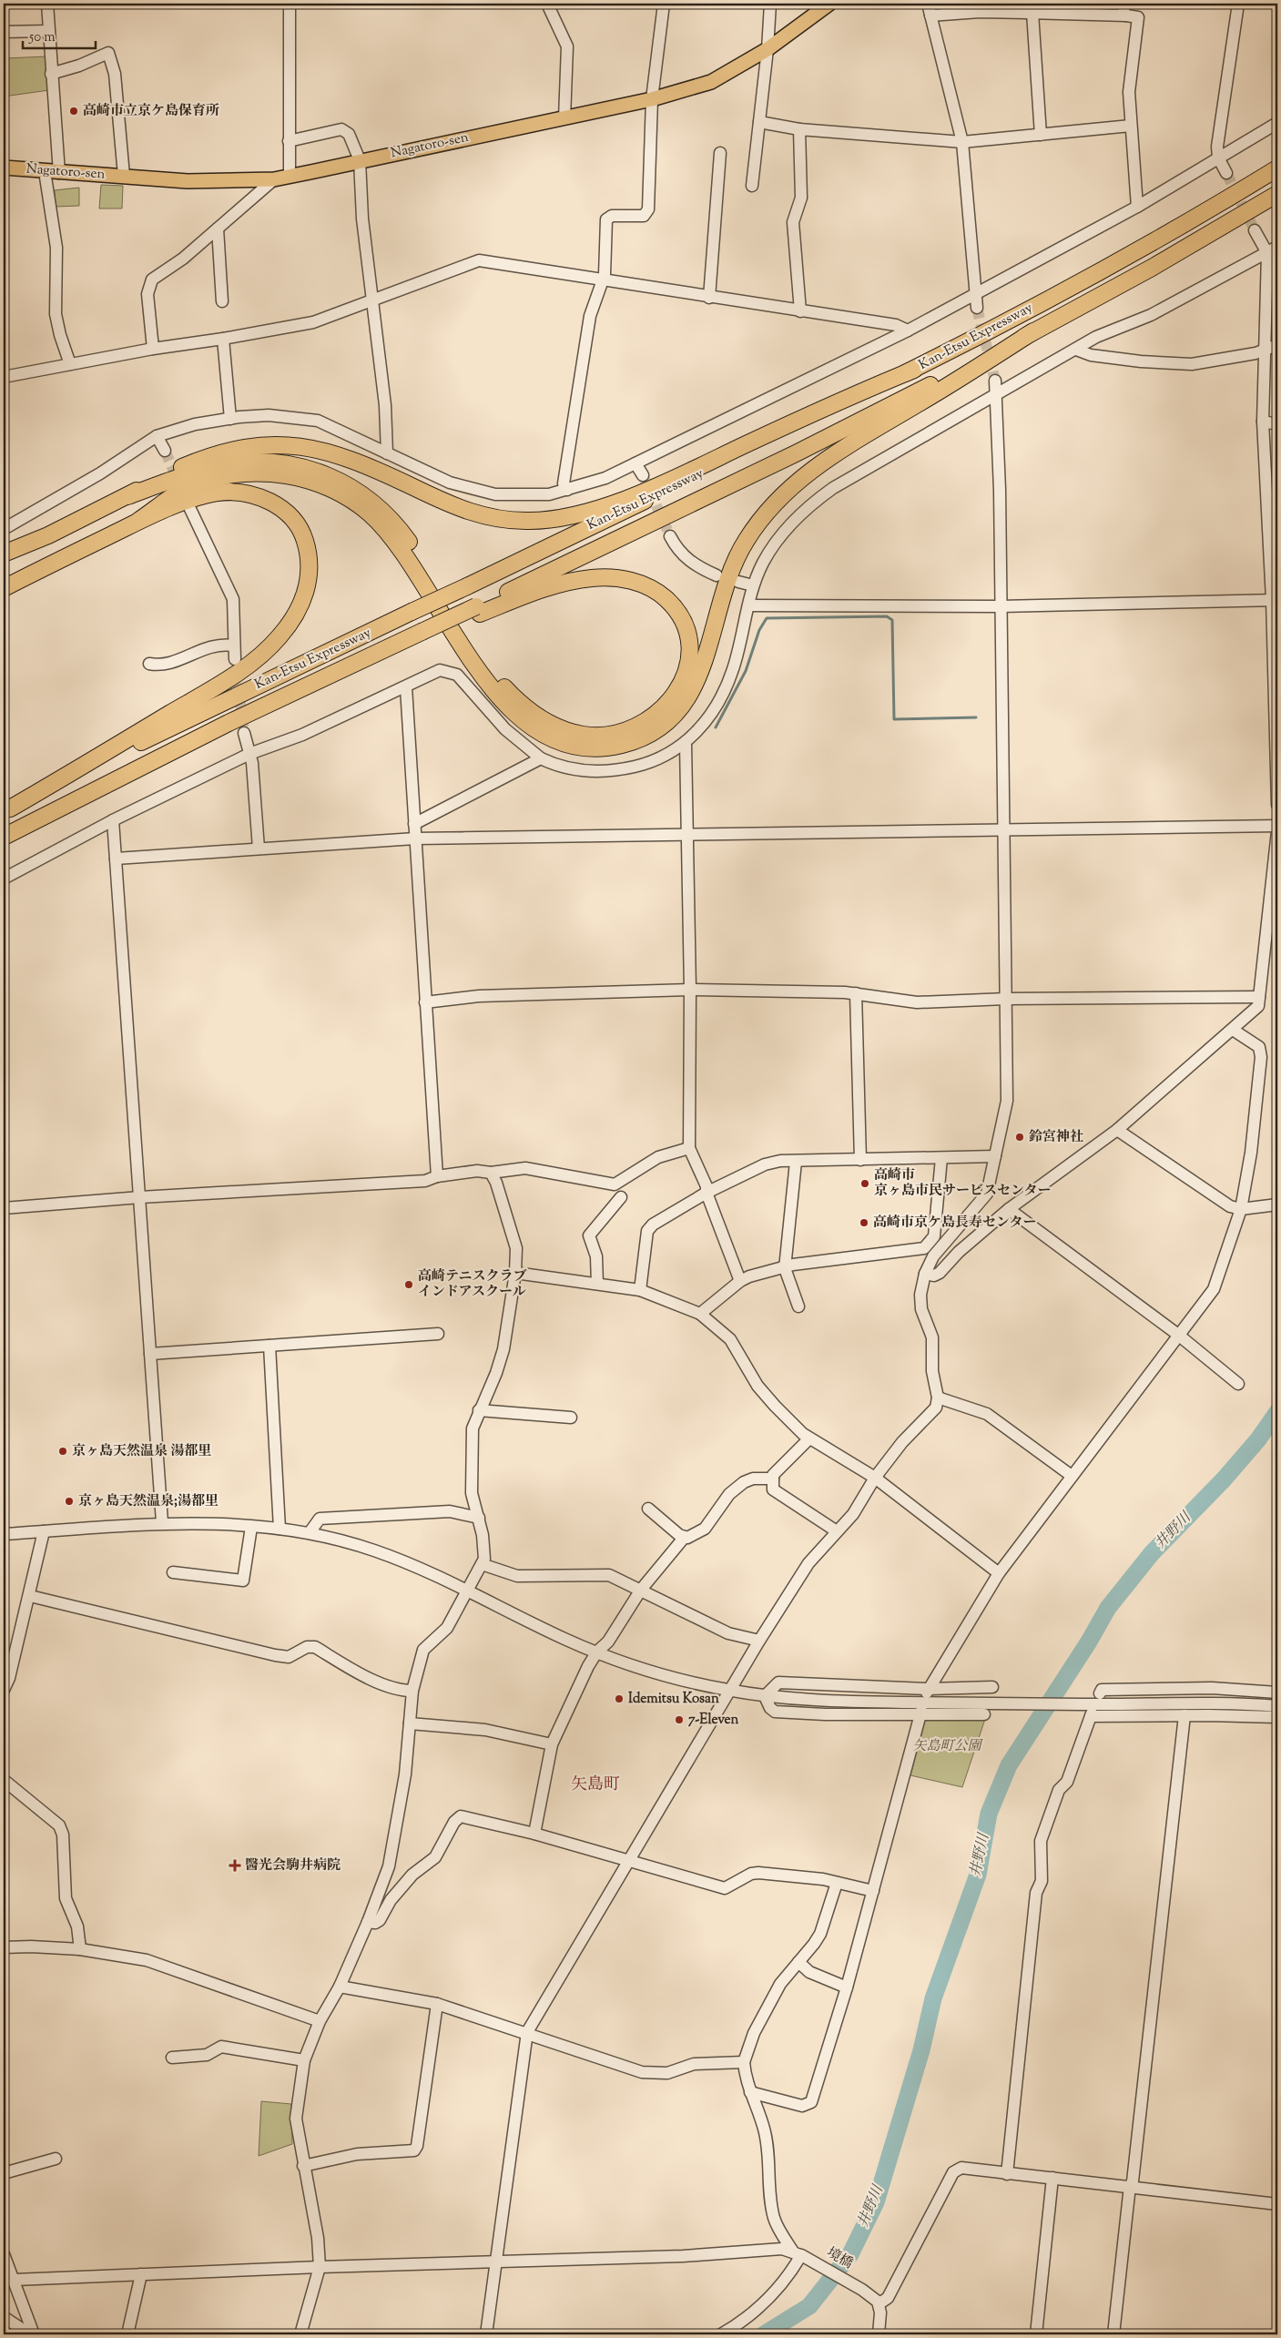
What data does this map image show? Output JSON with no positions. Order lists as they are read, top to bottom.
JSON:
{
  "streets": {
    "highway": ["Kan-Etsu Expressway"],
    "main road": ["Nagatoro-sen"],
    "street": ["境橋"]
  },
  "districts": ["矢島町"],
  "water": ["井野川"],
  "parks": ["矢島町公園"],
  "places": {
    "other": [
      "高崎市立京ケ島保育所",
      "鈴宮神社",
      "高崎市 京ヶ島市民サービスセンター",
      "高崎市京ケ島長寿センター",
      "高崎テニスクラブ インドアスクール",
      "京ヶ島天然温泉 湯都里",
      "京ヶ島天然温泉;湯都里",
      "Idemitsu Kosan",
      "7-Eleven"
    ],
    "health": ["醫光会駒井病院"]
  },
  "scale_bar": "50 m"
}
